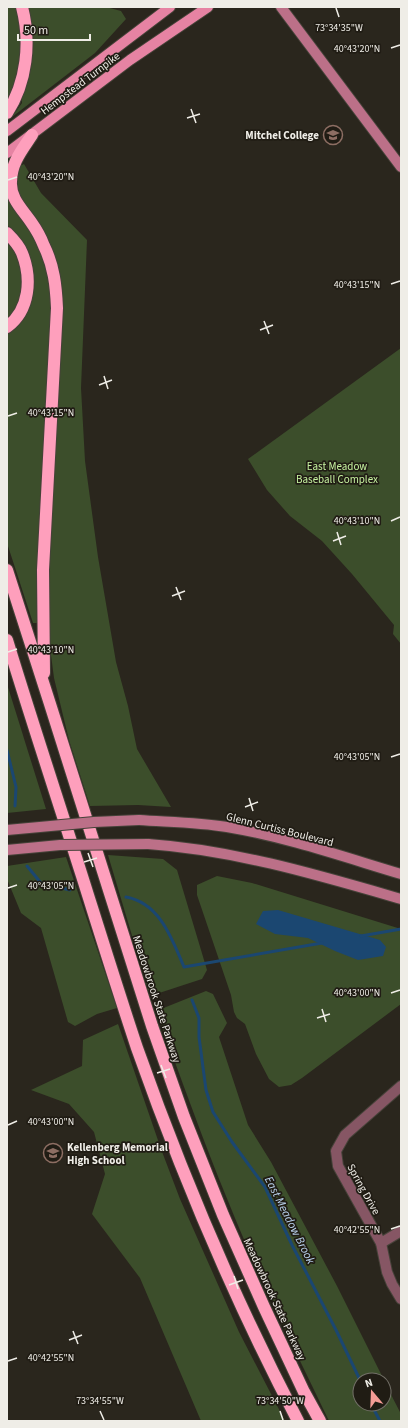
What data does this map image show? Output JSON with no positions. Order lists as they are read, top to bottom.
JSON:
{
  "streets": {
    "highway": ["Meadowbrook State Parkway"],
    "main road": ["Hempstead Turnpike", "Glenn Curtiss Boulevard"],
    "street": ["Spring Drive"]
  },
  "water": ["East Meadow Brook"],
  "parks": ["East Meadow Baseball Complex"],
  "places": {
    "school or university": ["Mitchel College", "Kellenberg Memorial High School"]
  },
  "scale_bar": "50 m",
  "north": "top",
  "coordinates": [
    "73°34'35\"W",
    "40°43'20\"N",
    "40°43'15\"N",
    "40°43'10\"N",
    "40°43'05\"N",
    "40°43'00\"N",
    "40°42'55\"N",
    "73°34'55\"W",
    "73°34'50\"W"
  ]
}
